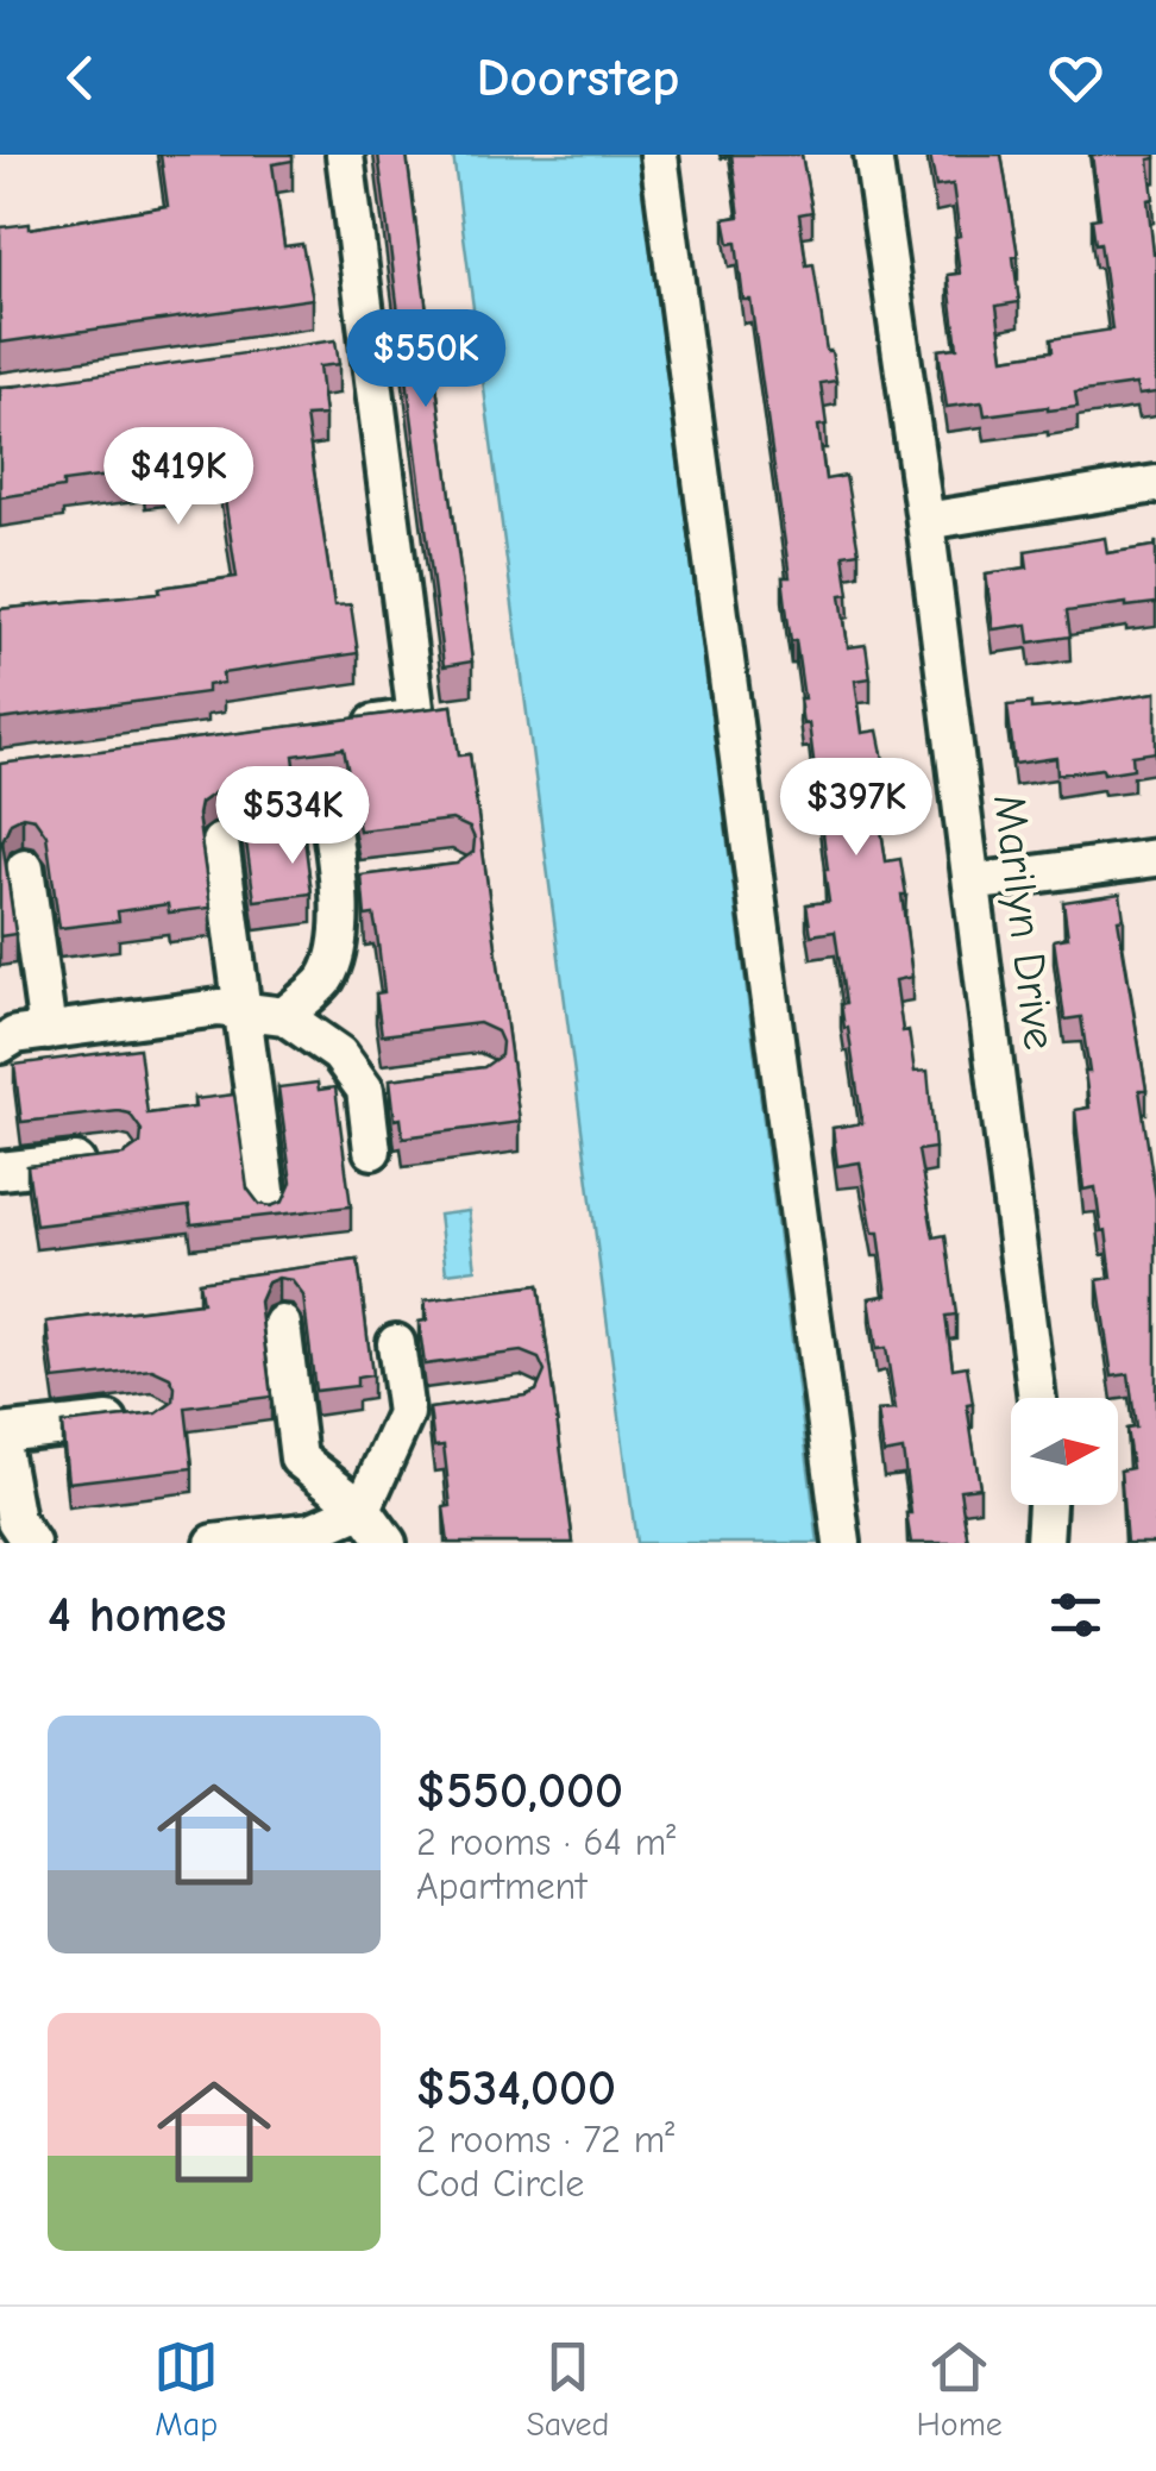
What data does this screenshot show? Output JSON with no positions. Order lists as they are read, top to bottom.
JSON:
{
  "streets": {
    "street": ["Marilyn Drive"]
  },
  "north": "right",
  "page": {
    "header": "Doorstep",
    "price": [
      "$550K",
      "$419K",
      "$397K",
      "$534K"
    ],
    "heading": "4 homes",
    "list": [
      {
        "name": "$550,000",
        "note": "2 rooms · 64 m² · Apartment"
      },
      {
        "name": "$534,000",
        "note": "2 rooms · 72 m² · Cod Circle"
      }
    ],
    "tabs": ["Map", "Saved", "Home"]
  }
}
